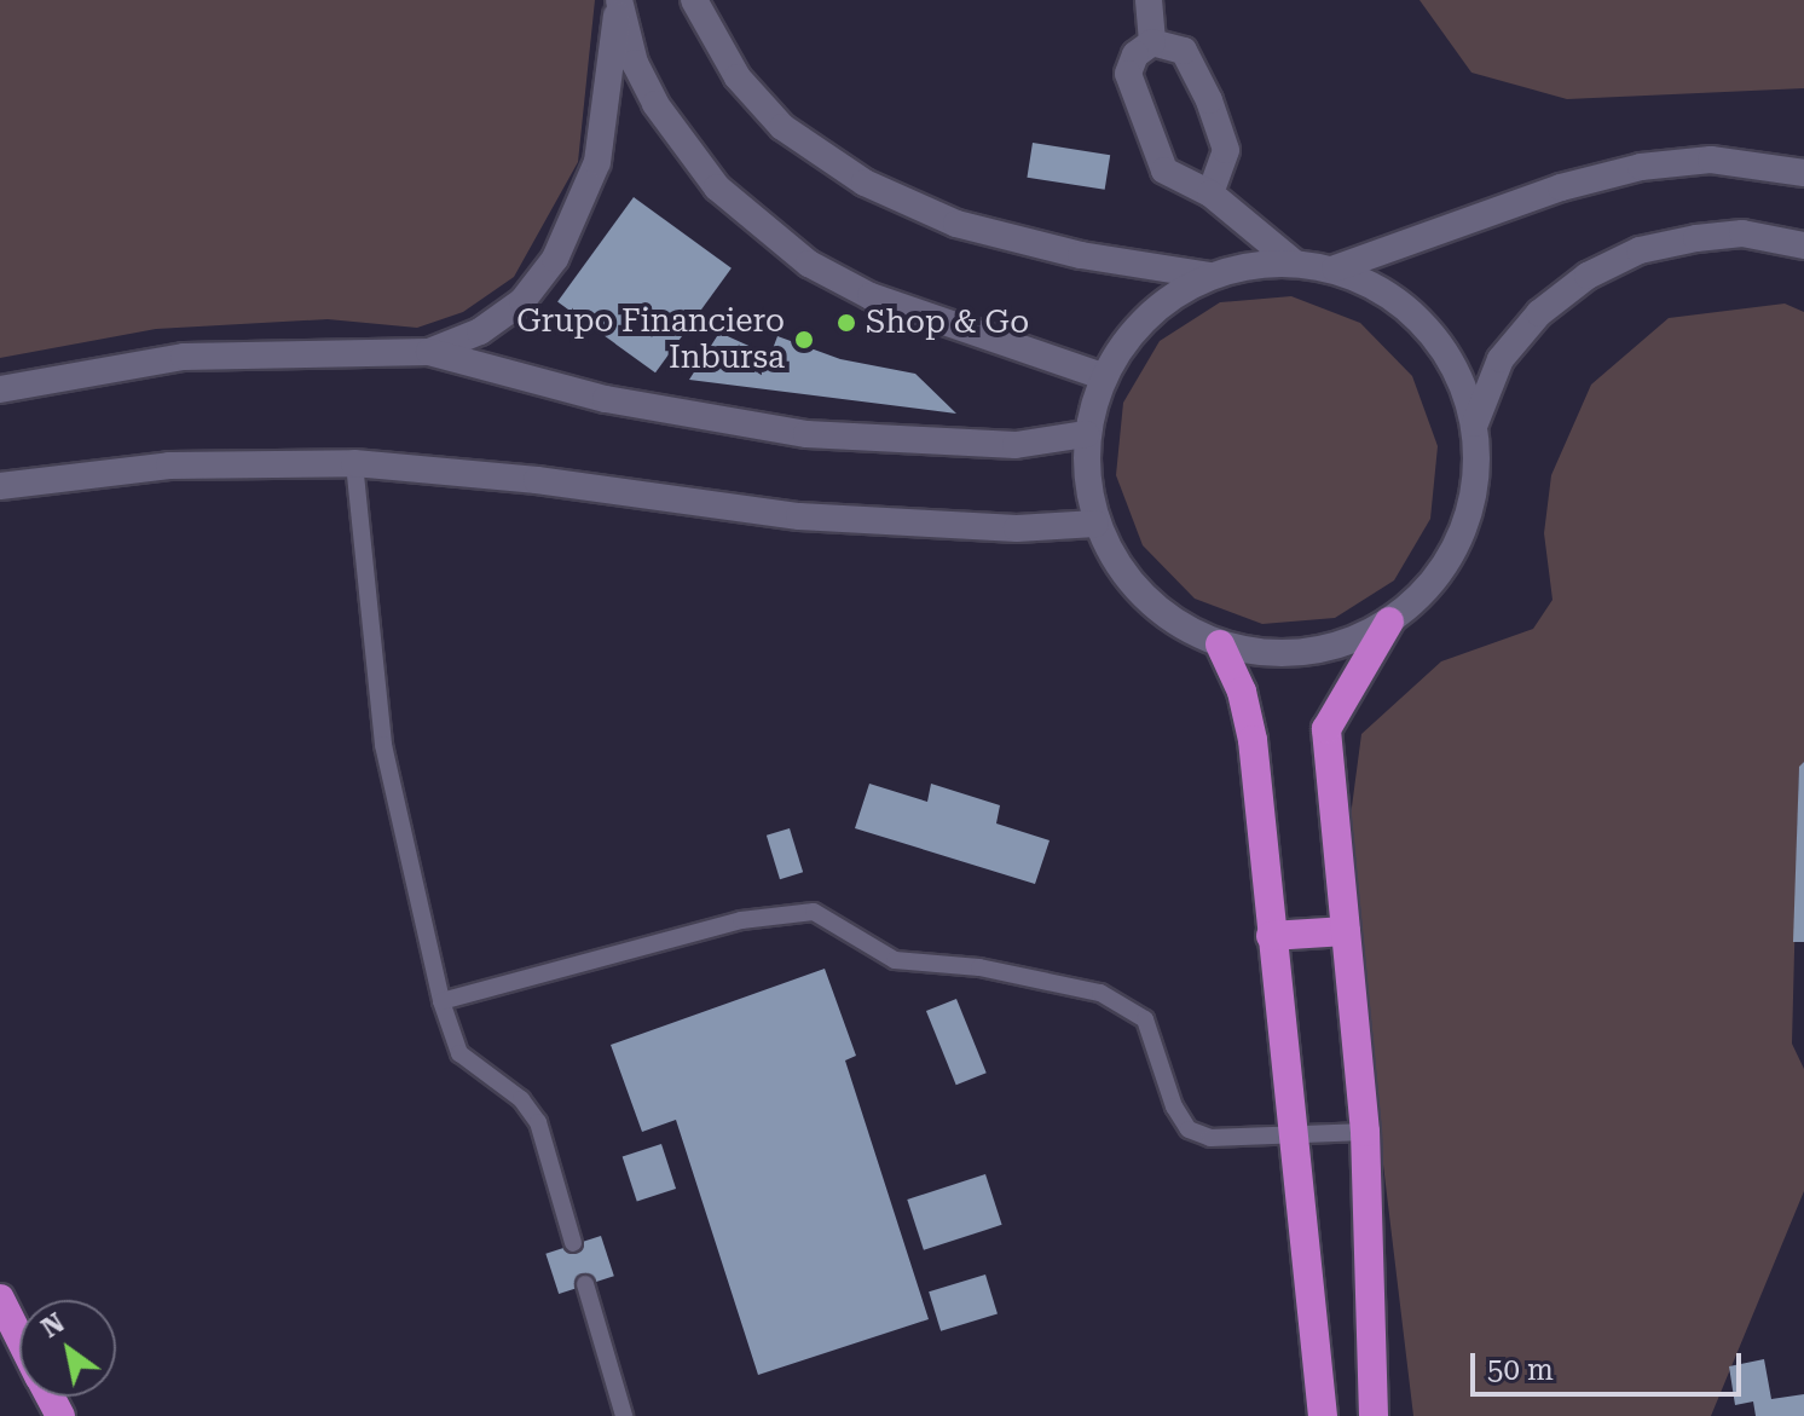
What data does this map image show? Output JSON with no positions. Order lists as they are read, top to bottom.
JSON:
{
  "places": ["Shop & Go", "Grupo Financiero Inbursa"],
  "scale_bar": "50 m",
  "north": "top left"
}
